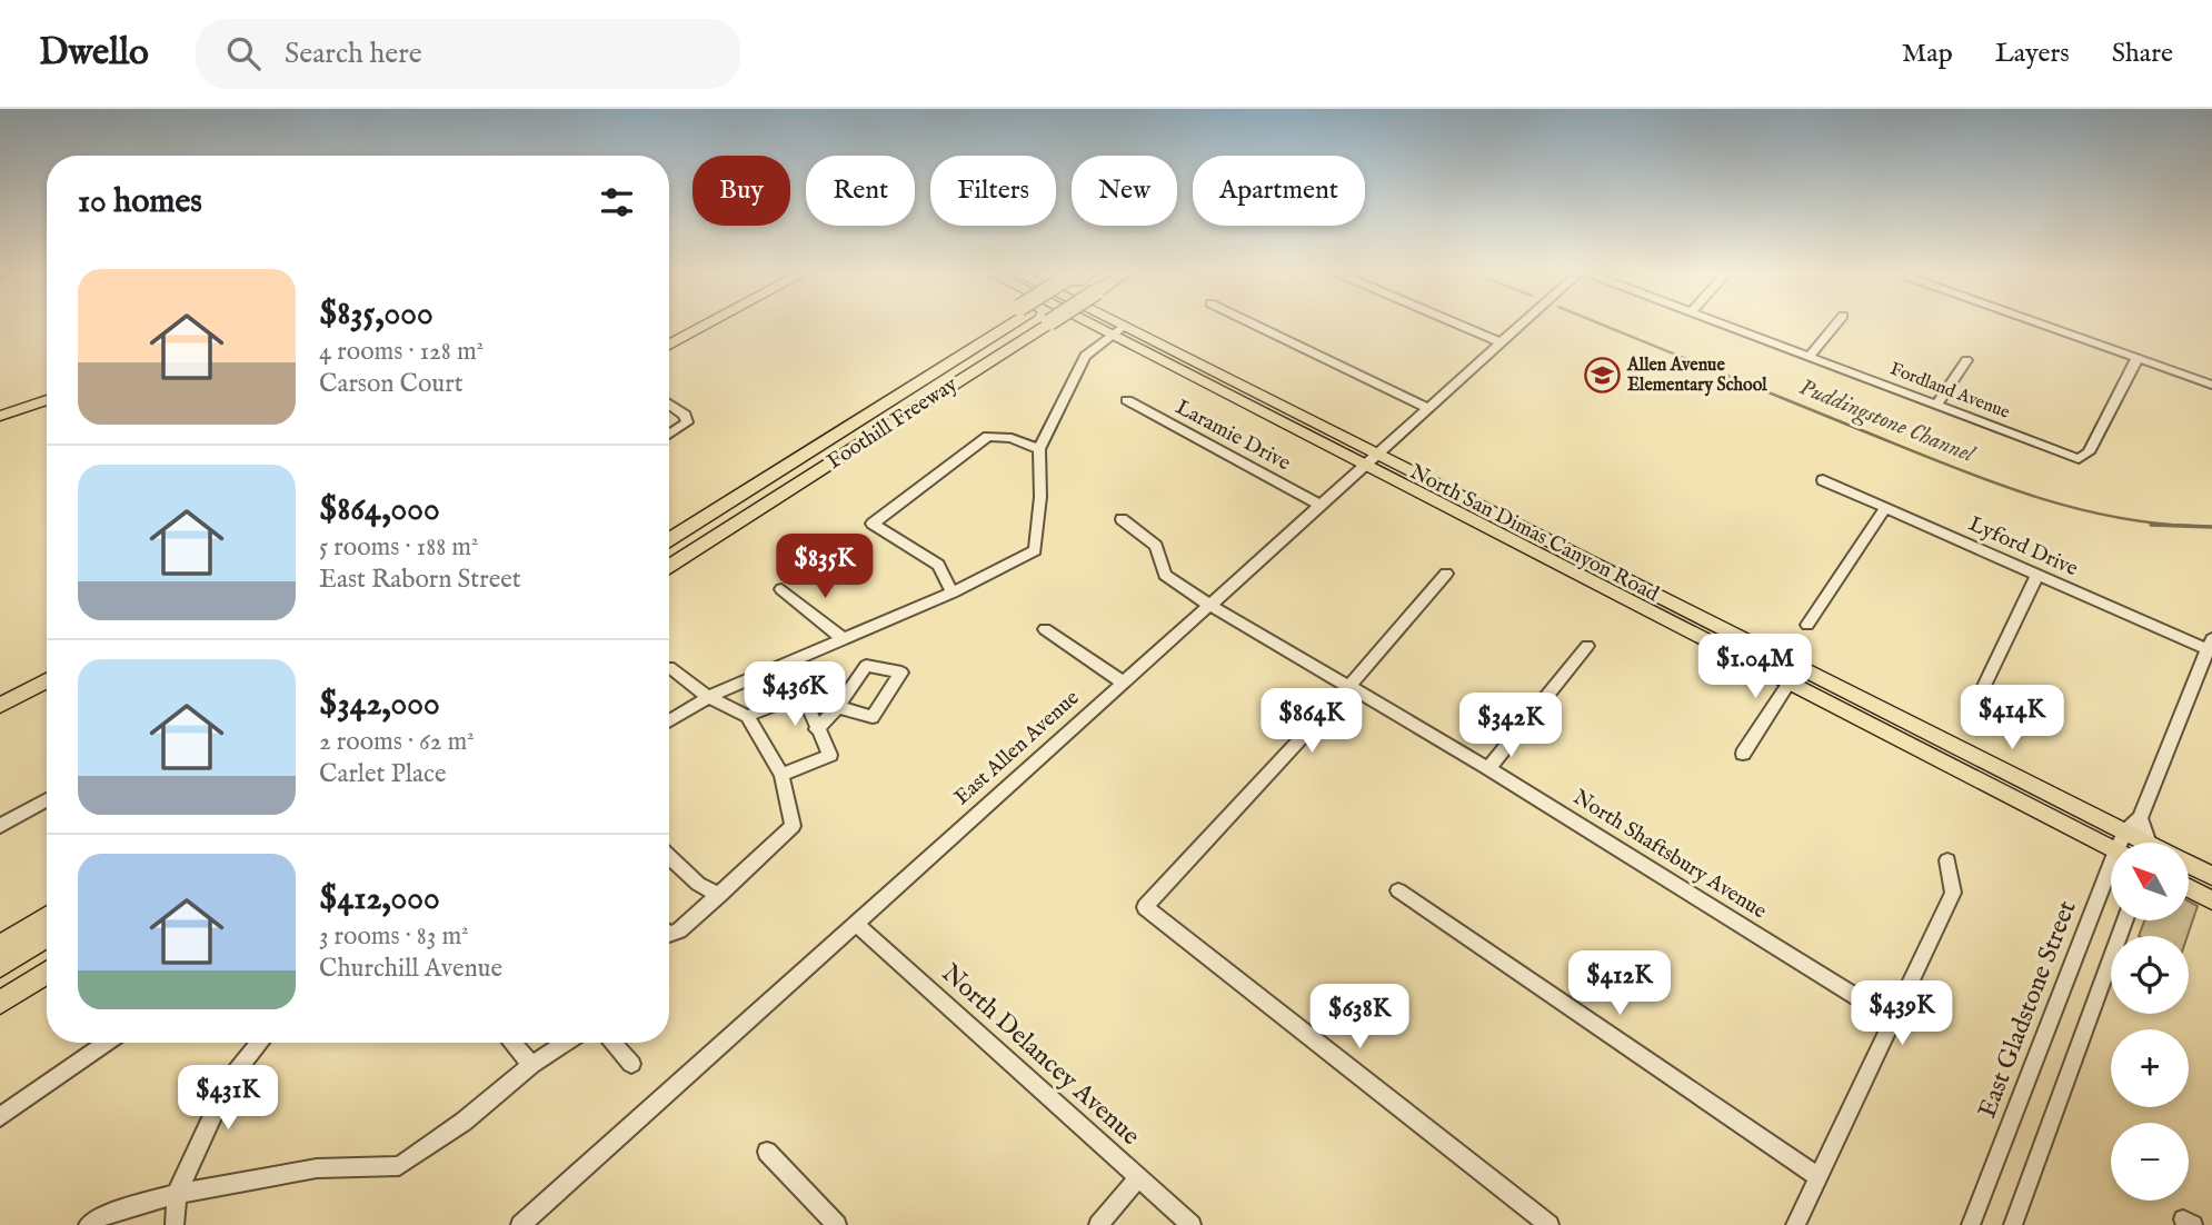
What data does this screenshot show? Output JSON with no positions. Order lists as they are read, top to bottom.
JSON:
{
  "streets": {
    "highway": ["Foothill Freeway"],
    "main road": ["North San Dimas Canyon Road"],
    "street": [
      "Fordland Avenue",
      "Laramie Drive",
      "Lyford Drive",
      "East Allen Avenue",
      "North Shaftsbury Avenue",
      "East Gladstone Street",
      "North Delancey Avenue"
    ]
  },
  "crossings": [
    ["Laramie Drive", "East Allen Avenue"],
    ["North San Dimas Canyon Road", "East Allen Avenue"],
    ["North San Dimas Canyon Road", "East Gladstone Street"],
    ["Lyford Drive", "East Gladstone Street"],
    ["East Allen Avenue", "North Shaftsbury Avenue"],
    ["East Allen Avenue", "North Delancey Avenue"]
  ],
  "water": ["Puddingstone Channel"],
  "places": {
    "school or university": ["Allen Avenue Elementary School"]
  },
  "north": "top left",
  "page": {
    "header": "Dwello",
    "search": "Search here",
    "nav": ["Map", "Layers", "Share"],
    "chip": [
      "Buy",
      "Rent",
      "Filters",
      "New",
      "Apartment"
    ],
    "heading": "10 homes",
    "list": [
      {
        "name": "$835,000",
        "note": "4 rooms · 128 m² · Carson Court"
      },
      {
        "name": "$864,000",
        "note": "5 rooms · 188 m² · East Raborn Street"
      },
      {
        "name": "$342,000",
        "note": "2 rooms · 62 m² · Carlet Place"
      },
      {
        "name": "$412,000",
        "note": "3 rooms · 83 m² · Churchill Avenue"
      }
    ],
    "price": [
      "$835K",
      "$1.04M",
      "$436K",
      "$414K",
      "$864K",
      "$342K",
      "$412K",
      "$439K",
      "$638K",
      "$431K"
    ],
    "map_buttons": ["+", "−"]
  }
}
